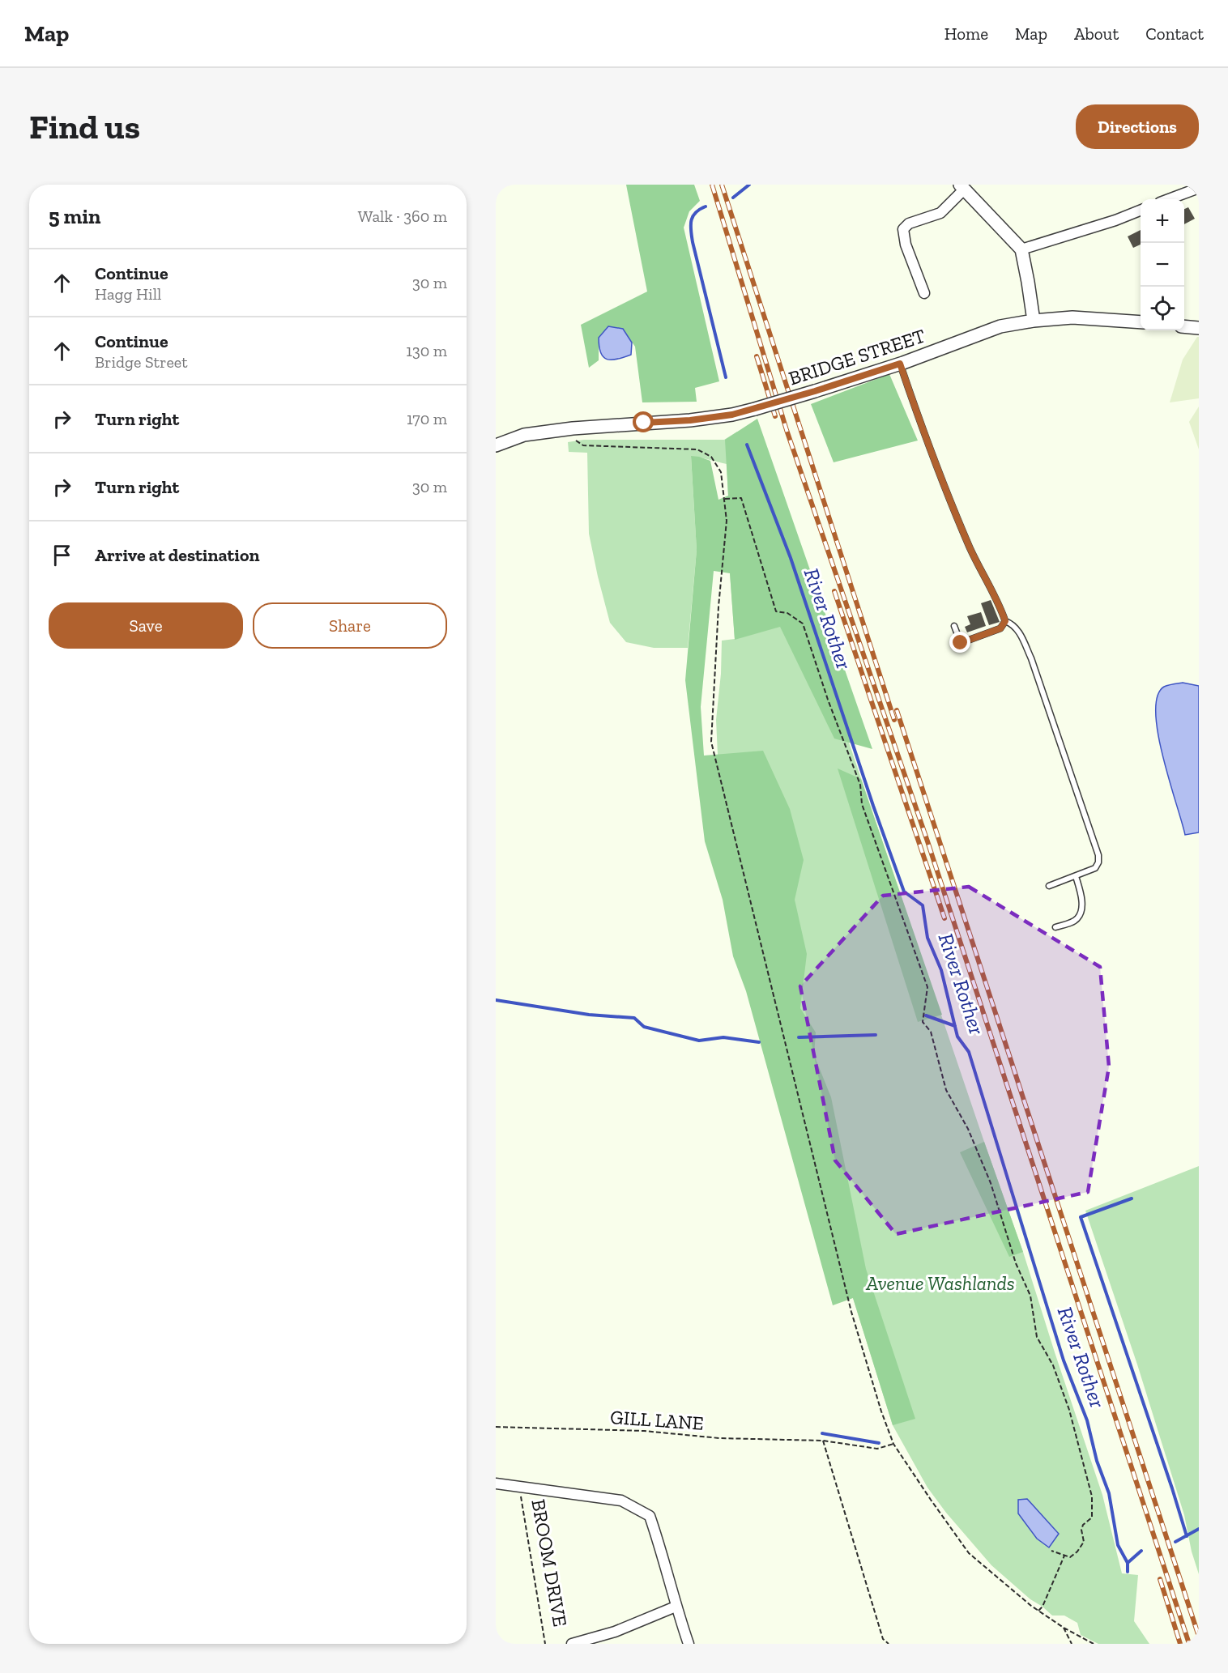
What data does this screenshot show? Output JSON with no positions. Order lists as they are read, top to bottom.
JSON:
{
  "streets": {
    "street": ["BRIDGE STREET", "BROOM DRIVE"],
    "path": ["GILL LANE"]
  },
  "water": ["River Rother"],
  "parks": ["Avenue Washlands"],
  "page": {
    "header": "Map",
    "nav": [
      "Home",
      "Map",
      "About",
      "Contact"
    ],
    "buttons": [
      "Directions",
      ["Save", "Share"]
    ],
    "title": "Find us",
    "heading": ["5 min", "Walk · 360 m"],
    "map_buttons": ["+", "−"],
    "list": [
      ["Continue", "Hagg Hill", "30 m"],
      ["Continue", "Bridge Street", "130 m"],
      ["Turn right", "170 m"],
      ["Turn right", "30 m"],
      "Arrive at destination"
    ]
  }
}
